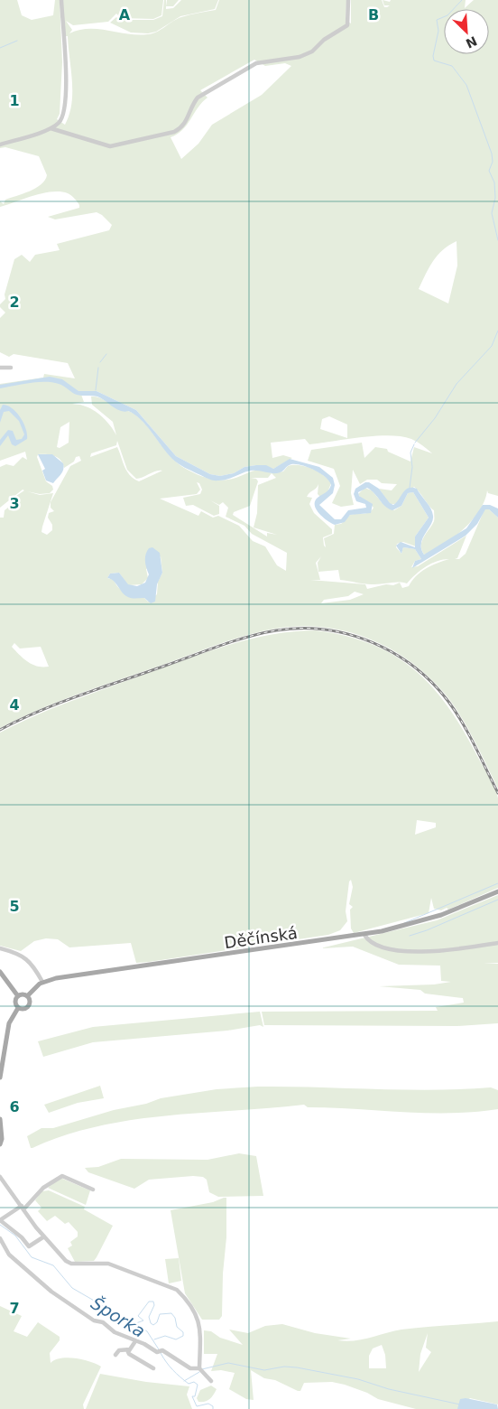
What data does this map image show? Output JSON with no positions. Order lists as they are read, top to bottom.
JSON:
{
  "streets": {
    "main road": ["Děčínská"]
  },
  "water": ["Šporka"],
  "north": "bottom right",
  "grid": {
    "columns": ["A", "B"],
    "rows": [
      "1",
      "2",
      "3",
      "4",
      "5",
      "6",
      "7"
    ]
  }
}
